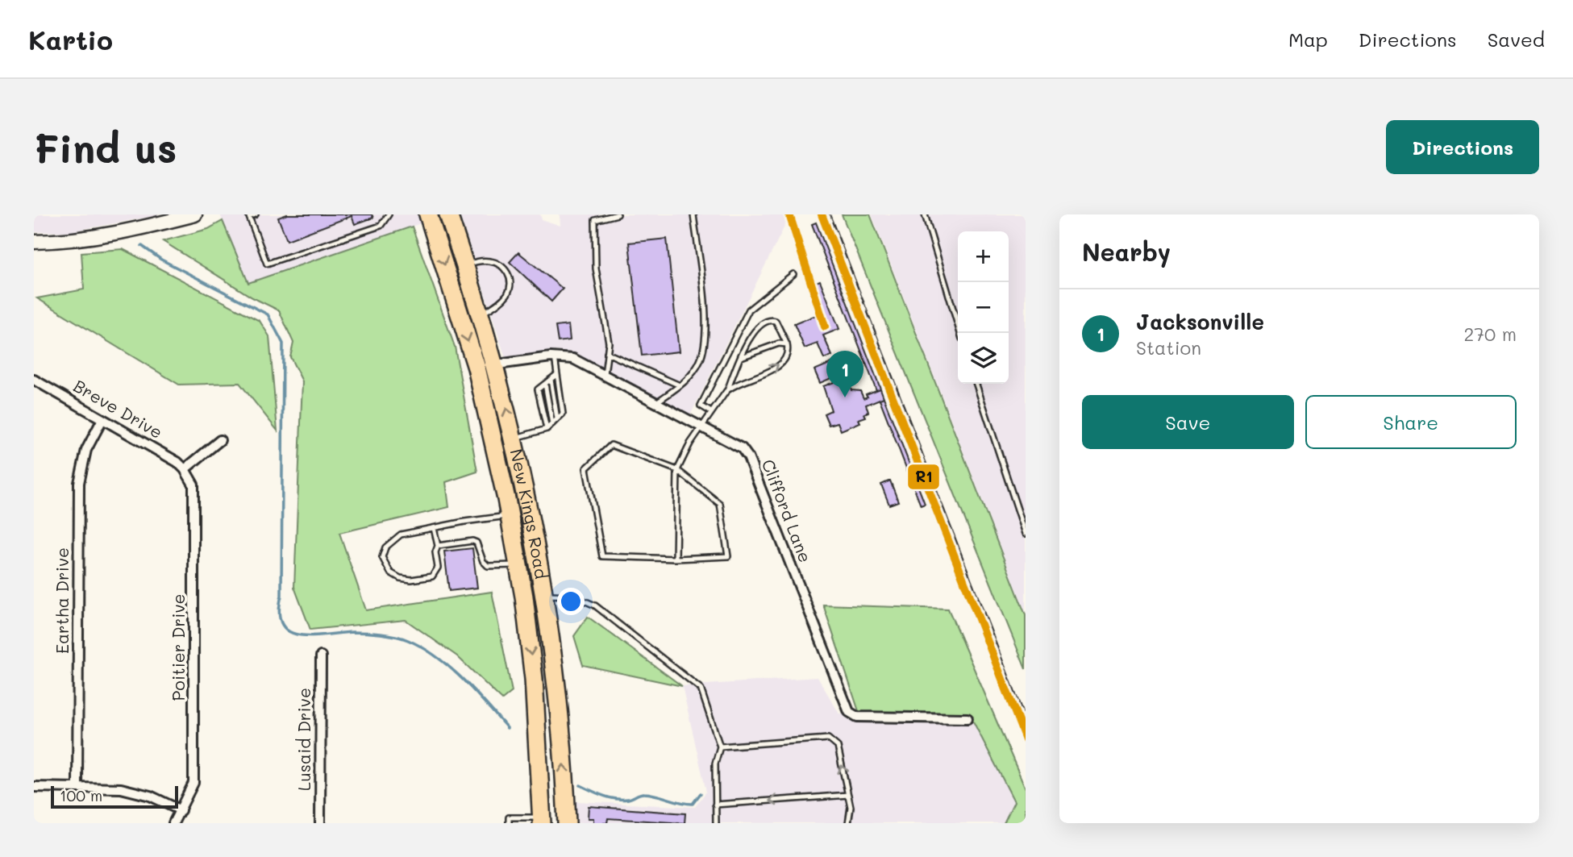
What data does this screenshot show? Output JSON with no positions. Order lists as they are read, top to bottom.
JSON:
{
  "streets": {
    "highway": ["New Kings Road"],
    "street": [
      "Breve Drive",
      "Clifford Lane",
      "Eartha Drive",
      "Poitier Drive",
      "Lusaid Drive"
    ]
  },
  "crossings": [
    ["Breve Drive", "Eartha Drive"],
    ["Breve Drive", "Poitier Drive"],
    ["Clifford Lane", "New Kings Road"]
  ],
  "lines": ["transit line R1"],
  "scale_bar": "100 m",
  "page": {
    "header": "Kartio",
    "nav": ["Map", "Directions", "Saved"],
    "buttons": [
      "Directions",
      ["Save", "Share"]
    ],
    "title": "Find us",
    "heading": "Nearby",
    "map_buttons": ["+", "−"],
    "list": [
      {
        "mark": "1",
        "name": "Jacksonville",
        "note": "Station",
        "value": "270 m"
      }
    ],
    "pins": "1",
    "scale": "100 m"
  }
}
